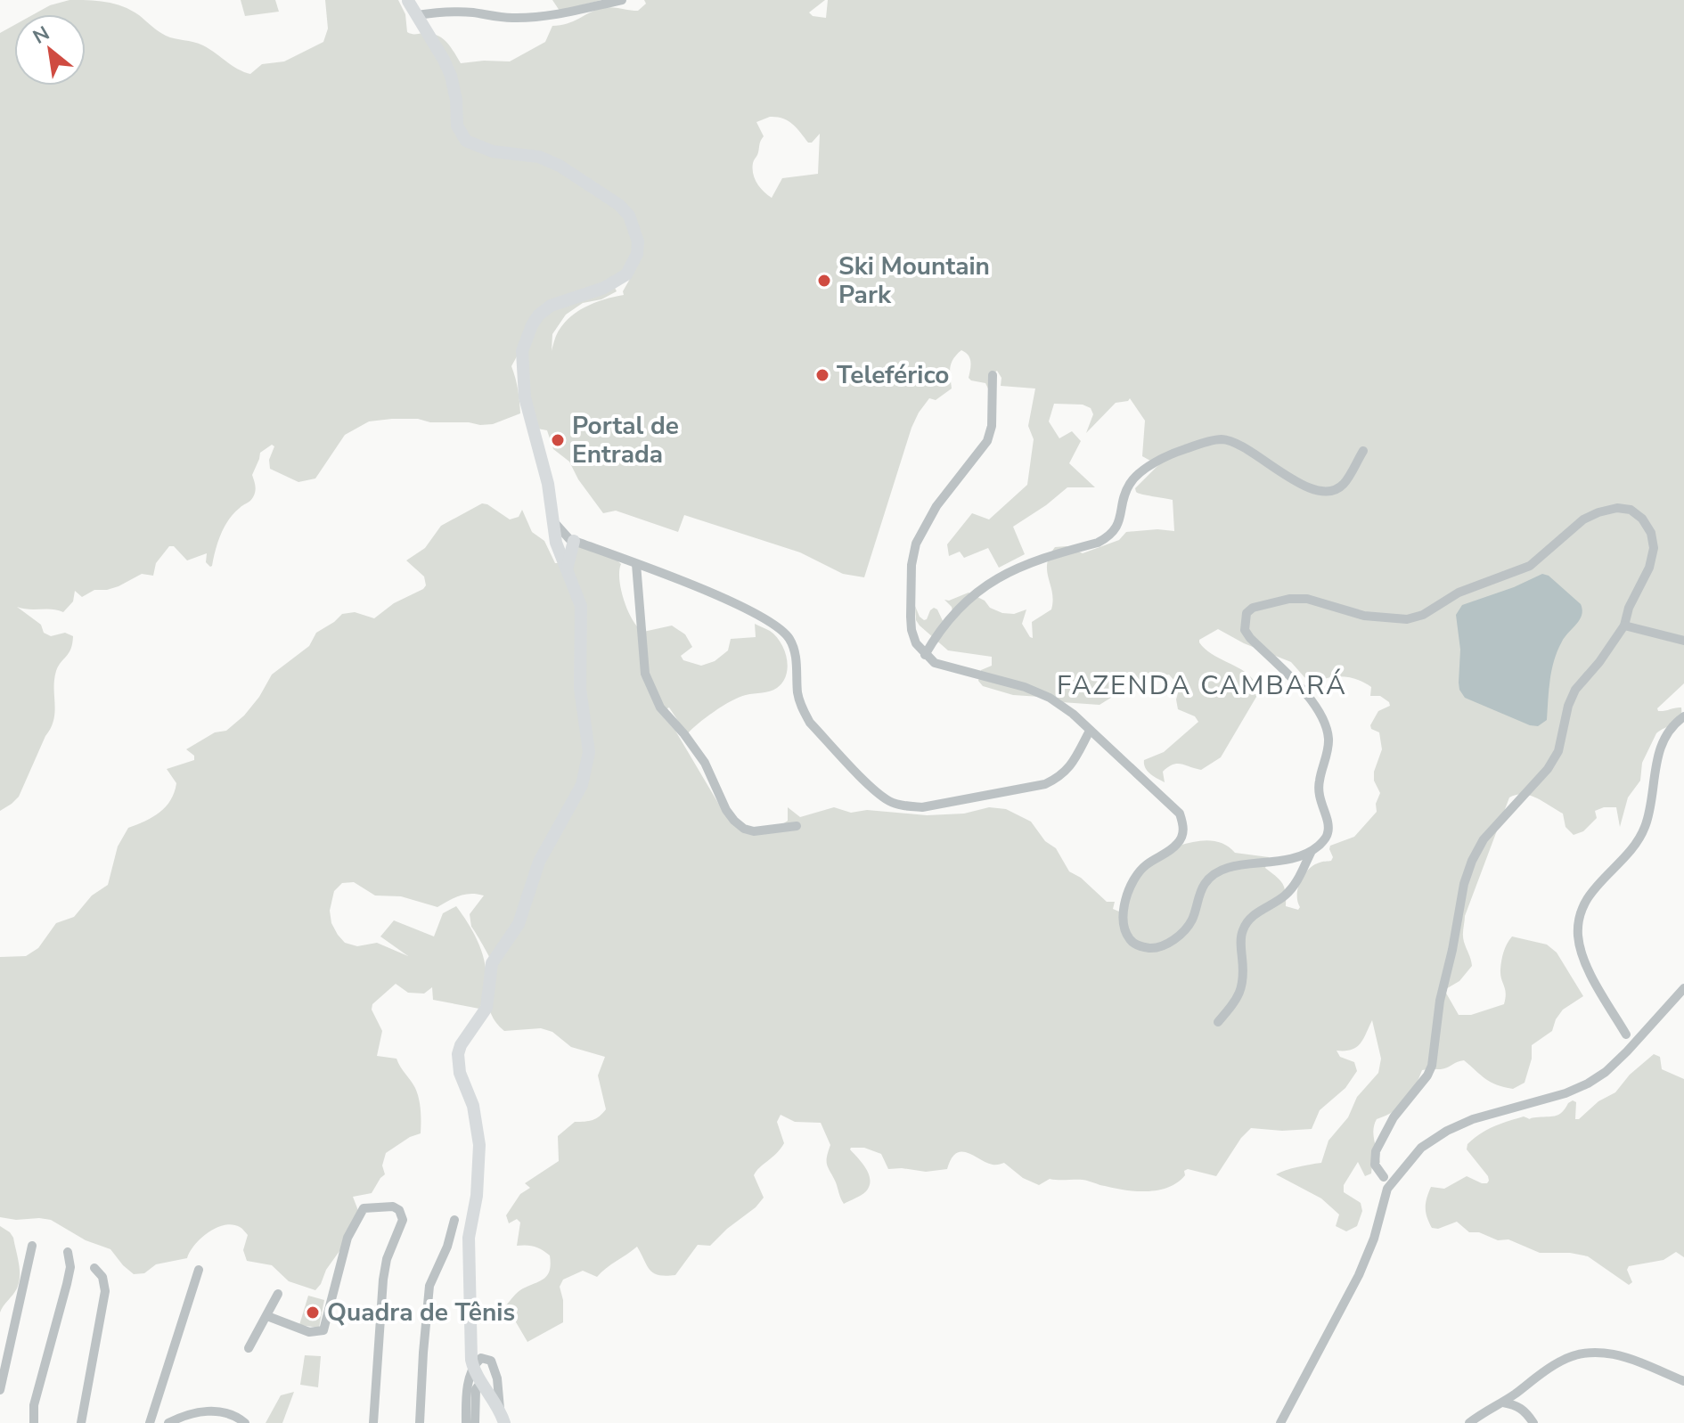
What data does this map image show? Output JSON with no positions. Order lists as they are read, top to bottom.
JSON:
{
  "districts": ["FAZENDA CAMBARÁ"],
  "places": [
    "Ski Mountain Park",
    "Teleférico",
    "Portal de Entrada",
    "Quadra de Tênis"
  ],
  "north": "top left"
}
